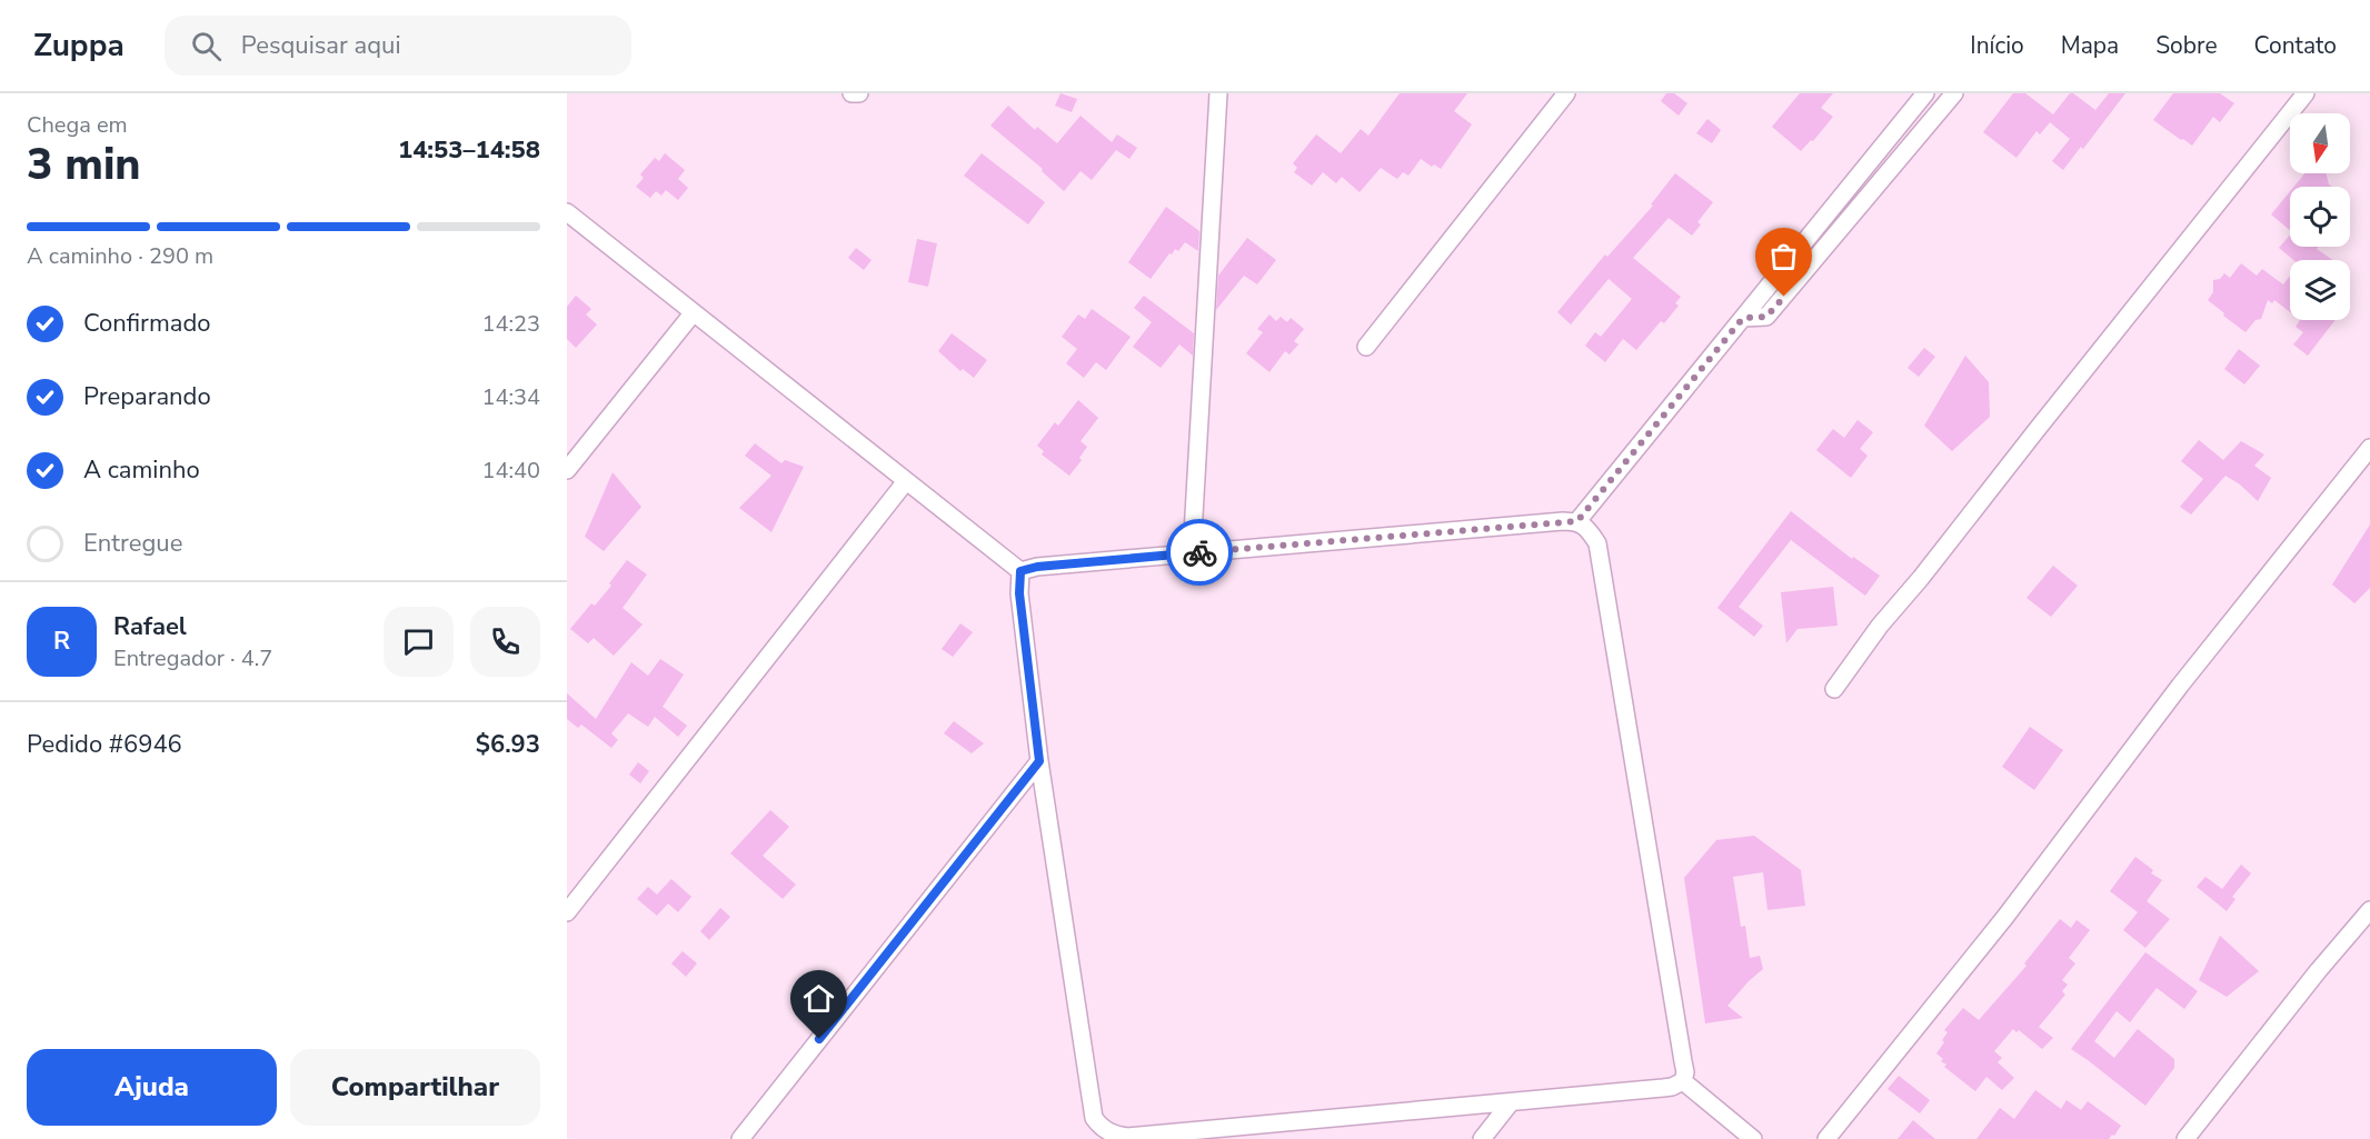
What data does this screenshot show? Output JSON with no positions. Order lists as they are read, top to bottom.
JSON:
{
  "north": "bottom",
  "page": {
    "header": "Zuppa",
    "search": "Pesquisar aqui",
    "nav": [
      "Início",
      "Mapa",
      "Sobre",
      "Contato"
    ],
    "heading": ["3 min", "Chega em", "14:53–14:58"],
    "panel": [
      "Rafael",
      "Entregador · 4.7",
      "Pedido #6946",
      "$6.93"
    ],
    "bar": "A caminho · 290 m",
    "list": [
      ["Confirmado", "14:23"],
      ["Preparando", "14:34"],
      ["A caminho", "14:40"],
      "Entregue"
    ],
    "round": "R",
    "buttons": ["Ajuda", "Compartilhar"]
  }
}
